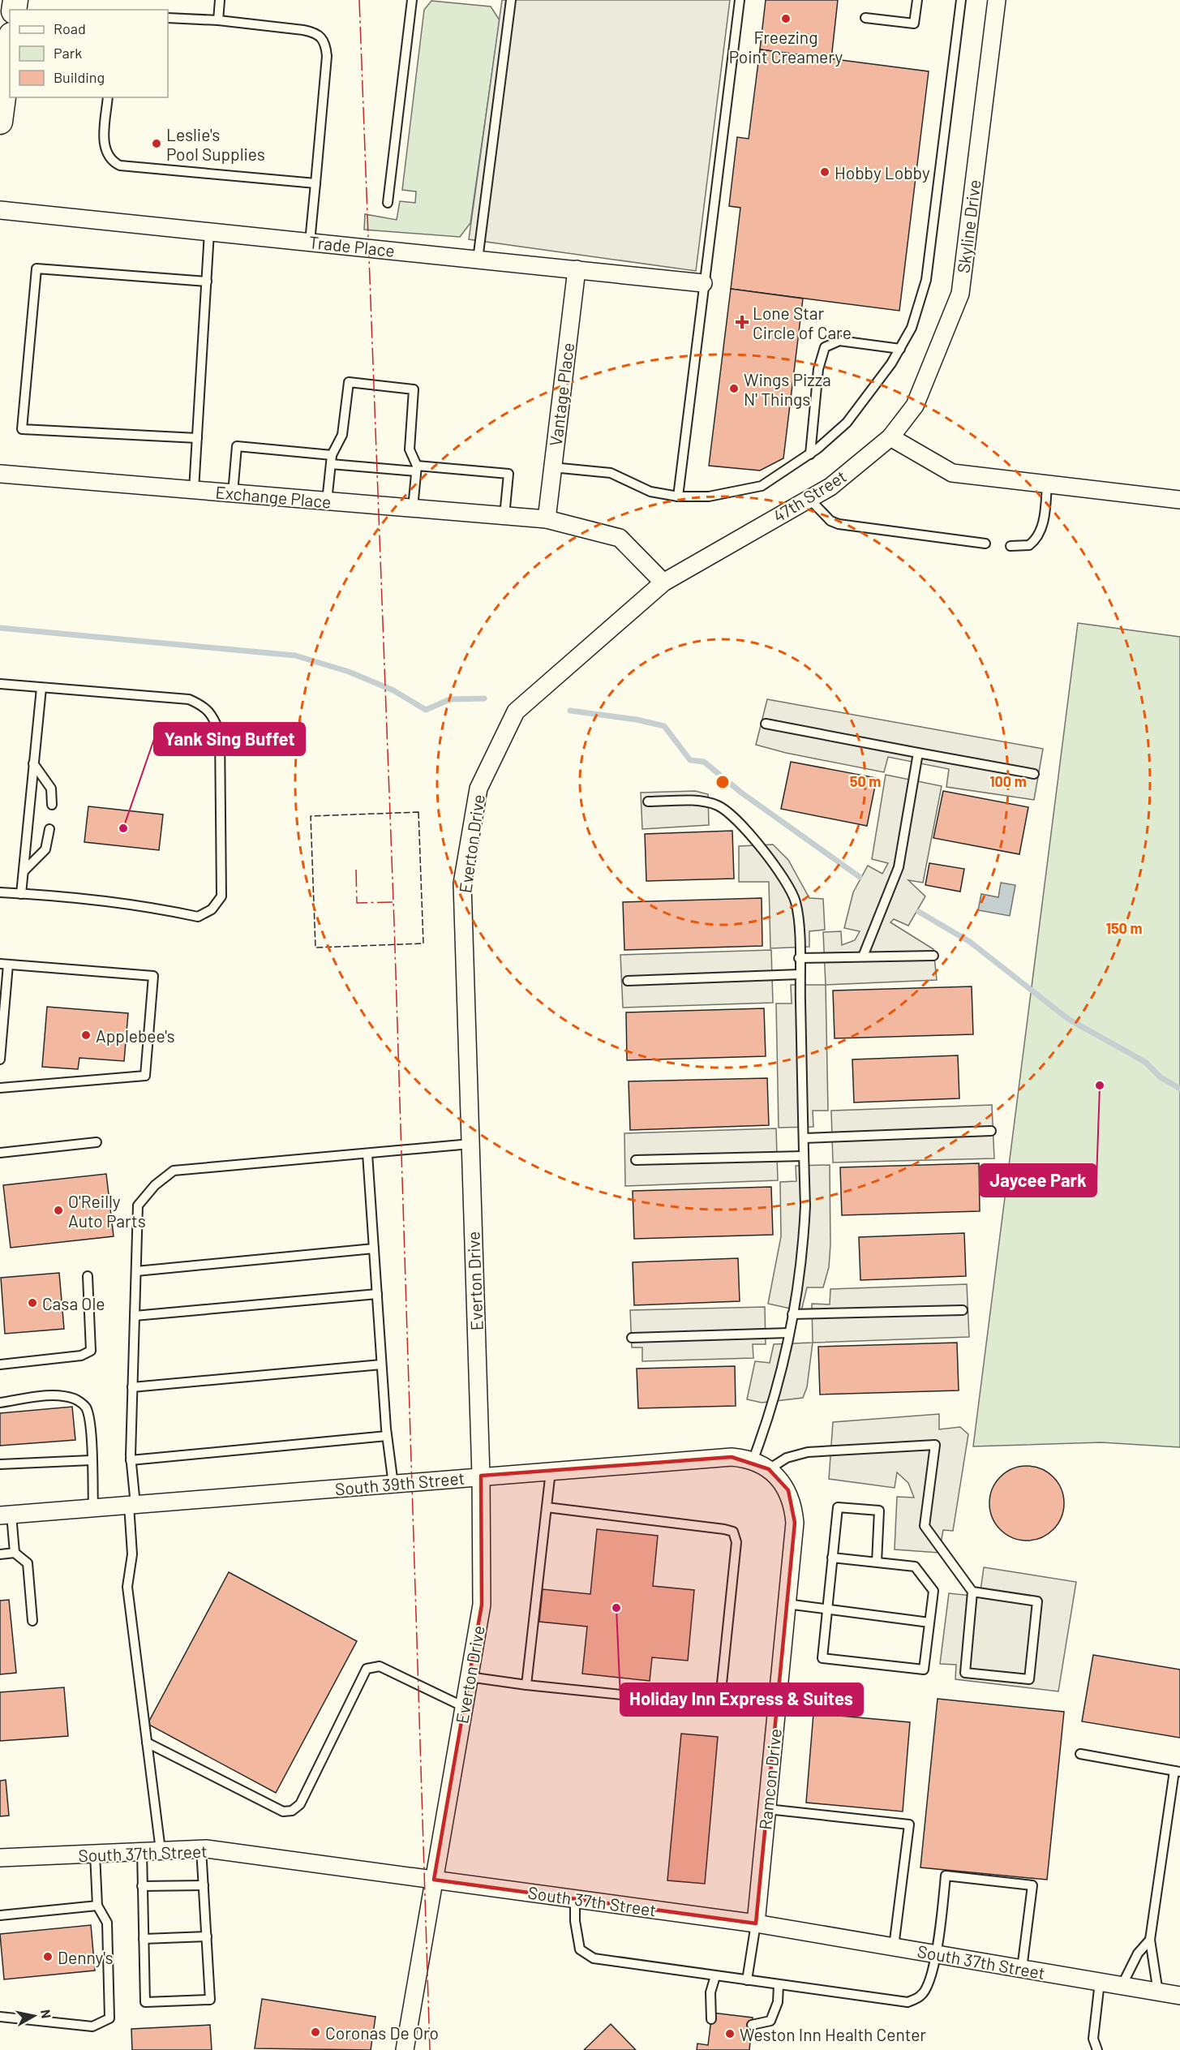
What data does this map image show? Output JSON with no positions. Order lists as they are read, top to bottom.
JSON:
{
  "streets": {
    "street": [
      "Skyline Drive",
      "Trade Place",
      "Vantage Place",
      "47th Street",
      "Exchange Place",
      "Everton Drive",
      "South 39th Street",
      "Ramcon Drive",
      "South 37th Street"
    ]
  },
  "crossings": [
    ["Skyline Drive", "47th Street"],
    ["Trade Place", "Vantage Place"],
    ["Vantage Place", "Exchange Place"],
    ["47th Street", "Everton Drive"],
    ["Everton Drive", "South 39th Street"],
    ["Everton Drive", "South 37th Street"],
    ["South 39th Street", "Ramcon Drive"],
    ["Ramcon Drive", "South 37th Street"]
  ],
  "places": {
    "other": [
      "Freezing Point Creamery",
      "Leslie's Pool Supplies",
      "Hobby Lobby",
      "Wings Pizza N' Things",
      "Yank Sing Buffet",
      "Applebee's",
      "Jaycee Park",
      "O'Reilly Auto Parts",
      "Casa Ole",
      "Holiday Inn Express & Suites",
      "Denny's",
      "Coronas De Oro",
      "Weston Inn Health Center"
    ],
    "health": ["Lone Star Circle of Care"]
  },
  "legend": ["Road", "Park", "Building"],
  "north": "right",
  "rings": ["50 m", "100 m", "150 m"]
}
